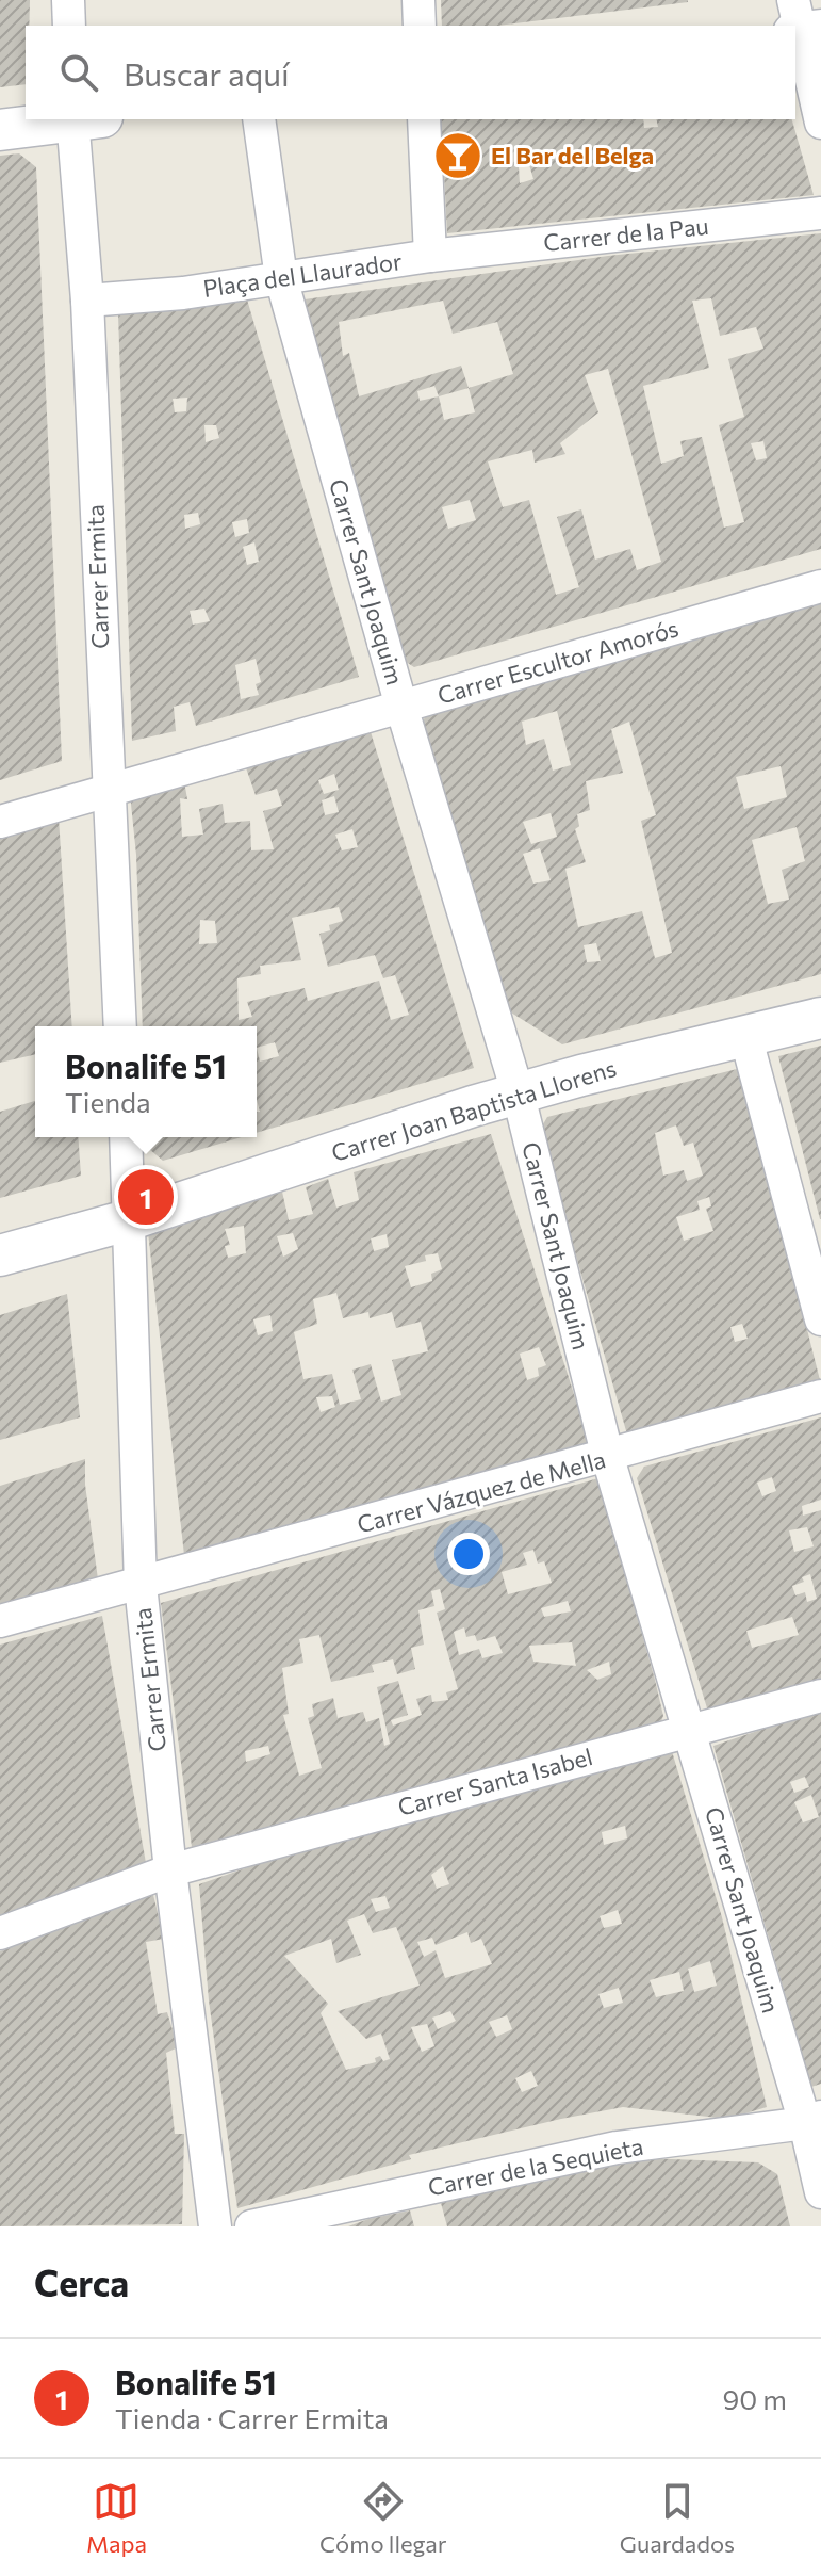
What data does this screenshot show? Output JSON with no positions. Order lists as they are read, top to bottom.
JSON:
{
  "streets": {
    "street": [
      "Carrer de la Pau",
      "Plaça del Llaurador",
      "Carrer Ermita",
      "Carrer Sant Joaquim",
      "Carrer Escultor Amorós",
      "Carrer Joan Baptista Llorens",
      "Carrer Vázquez de Mella",
      "Carrer Santa Isabel",
      "Carrer de la Sequieta"
    ]
  },
  "crossings": [
    ["Carrer de la Pau", "Plaça del Llaurador"],
    ["Plaça del Llaurador", "Carrer Ermita"],
    ["Plaça del Llaurador", "Carrer Sant Joaquim"],
    ["Carrer Ermita", "Carrer Escultor Amorós"],
    ["Carrer Ermita", "Carrer Joan Baptista Llorens"],
    ["Carrer Ermita", "Carrer Vázquez de Mella"],
    ["Carrer Ermita", "Carrer Santa Isabel"],
    ["Carrer Sant Joaquim", "Carrer Escultor Amorós"],
    ["Carrer Sant Joaquim", "Carrer Joan Baptista Llorens"],
    ["Carrer Sant Joaquim", "Carrer Vázquez de Mella"],
    ["Carrer Sant Joaquim", "Carrer Santa Isabel"],
    ["Carrer Sant Joaquim", "Carrer de la Sequieta"]
  ],
  "places": {
    "bar": ["El Bar del Belga"]
  },
  "page": {
    "search": "Buscar aquí",
    "popup": ["Bonalife 51", "Tienda"],
    "pins": "1",
    "heading": "Cerca",
    "list": [
      {
        "mark": "1",
        "name": "Bonalife 51",
        "note": "Tienda · Carrer Ermita",
        "value": "90 m"
      }
    ],
    "nav": ["Mapa", "Cómo llegar", "Guardados"]
  }
}
